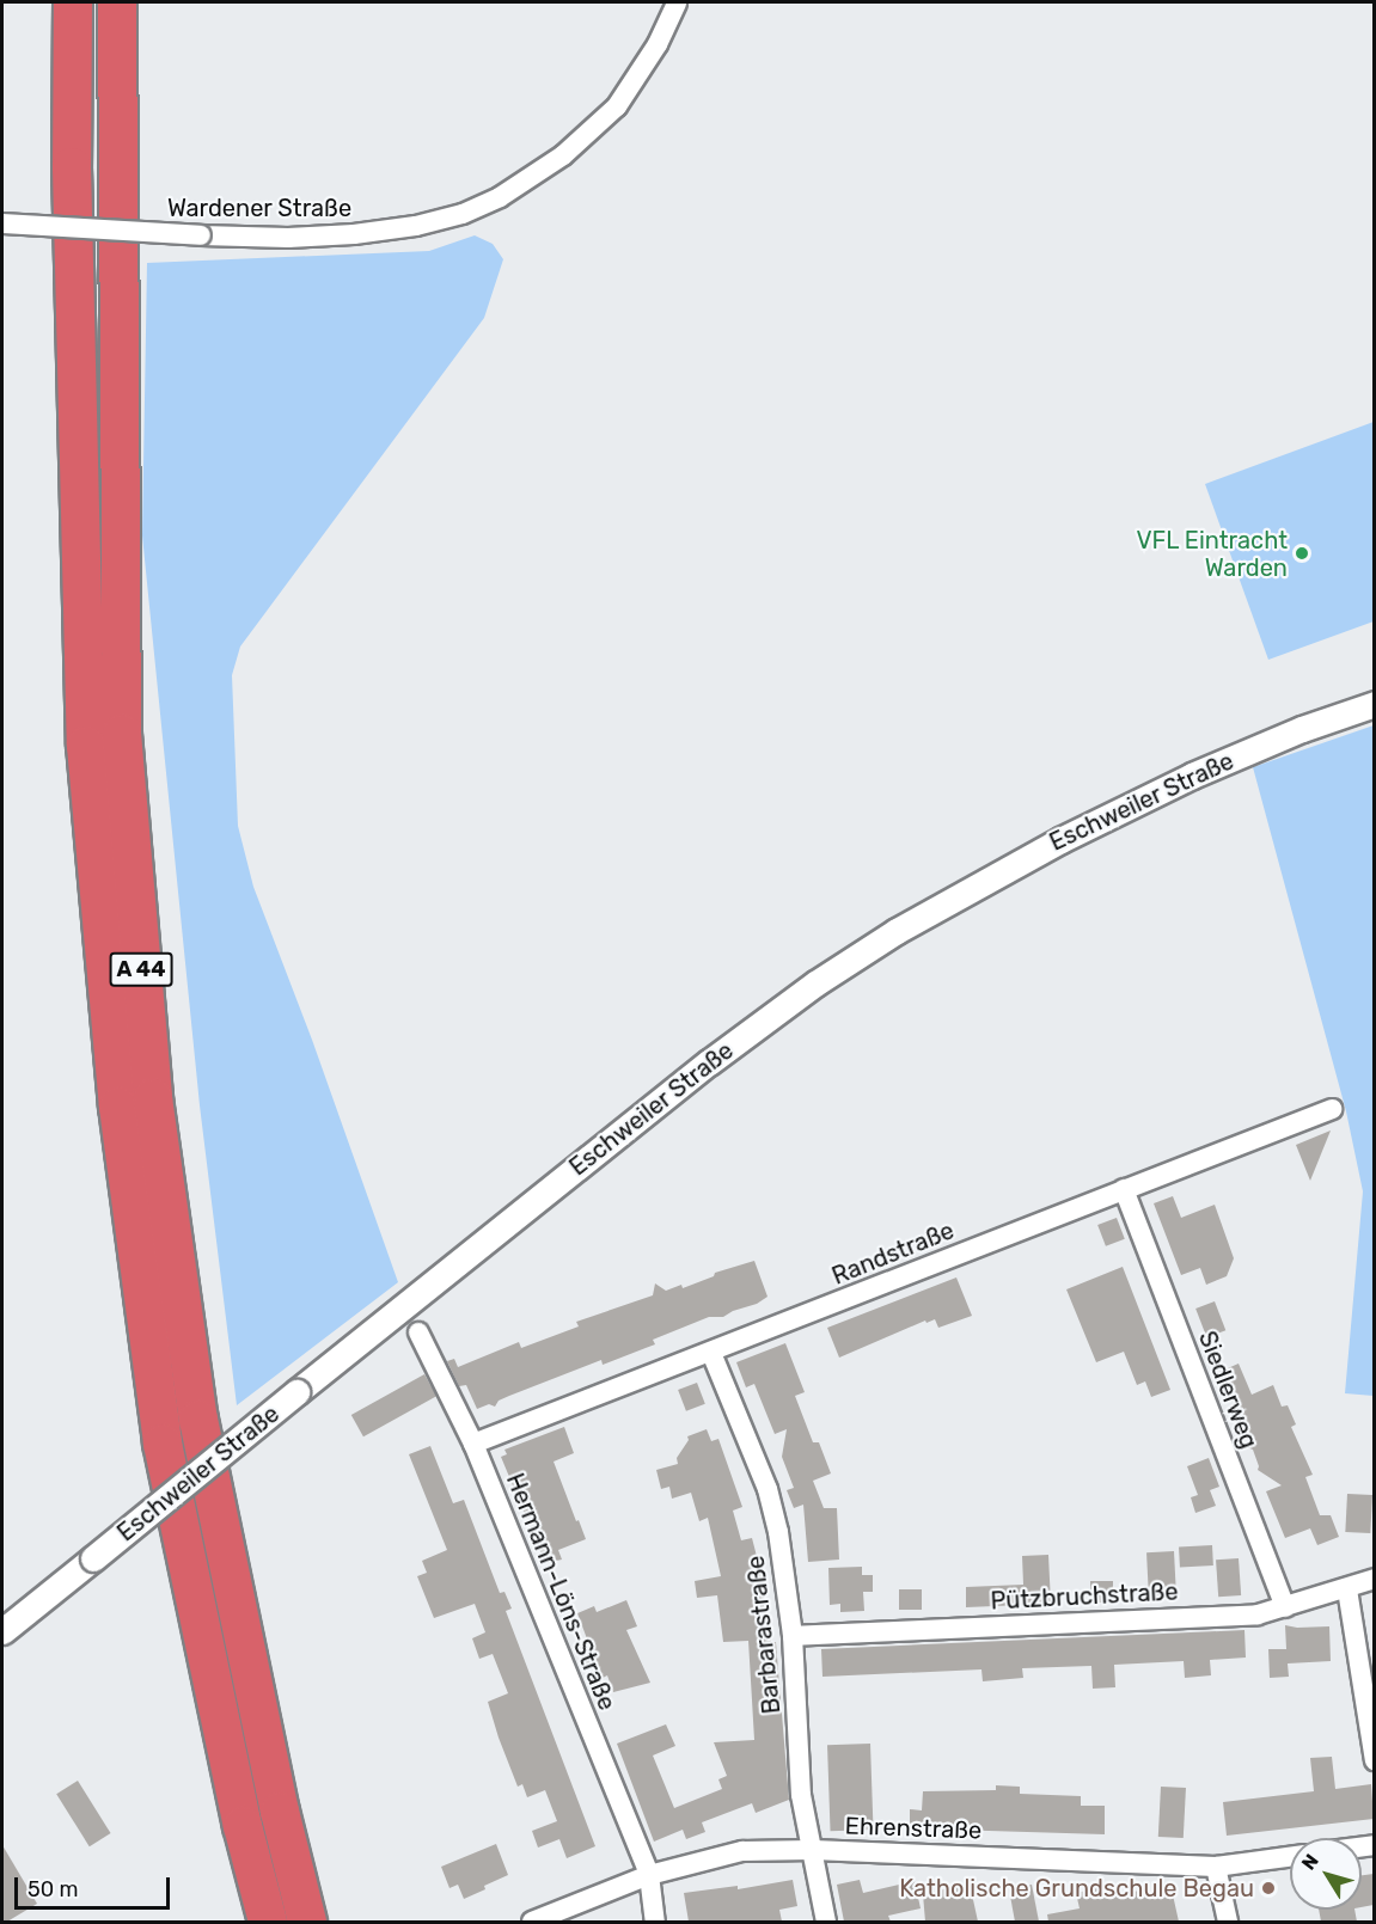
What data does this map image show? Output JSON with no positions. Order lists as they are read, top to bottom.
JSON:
{
  "streets": {
    "highway": ["A 44"],
    "street": [
      "Wardener Straße",
      "Eschweiler Straße",
      "Randstraße",
      "Siedlerweg",
      "Hermann-Löns-Straße",
      "Pützbruchstraße",
      "Barbarastraße",
      "Ehrenstraße"
    ]
  },
  "crossings": [
    ["Randstraße", "Siedlerweg"],
    ["Randstraße", "Hermann-Löns-Straße"],
    ["Randstraße", "Barbarastraße"],
    ["Siedlerweg", "Pützbruchstraße"],
    ["Hermann-Löns-Straße", "Ehrenstraße"],
    ["Pützbruchstraße", "Barbarastraße"],
    ["Barbarastraße", "Ehrenstraße"]
  ],
  "places": ["VFL Eintracht Warden", "Katholische Grundschule Begau"],
  "scale_bar": "50 m",
  "north": "top left"
}
